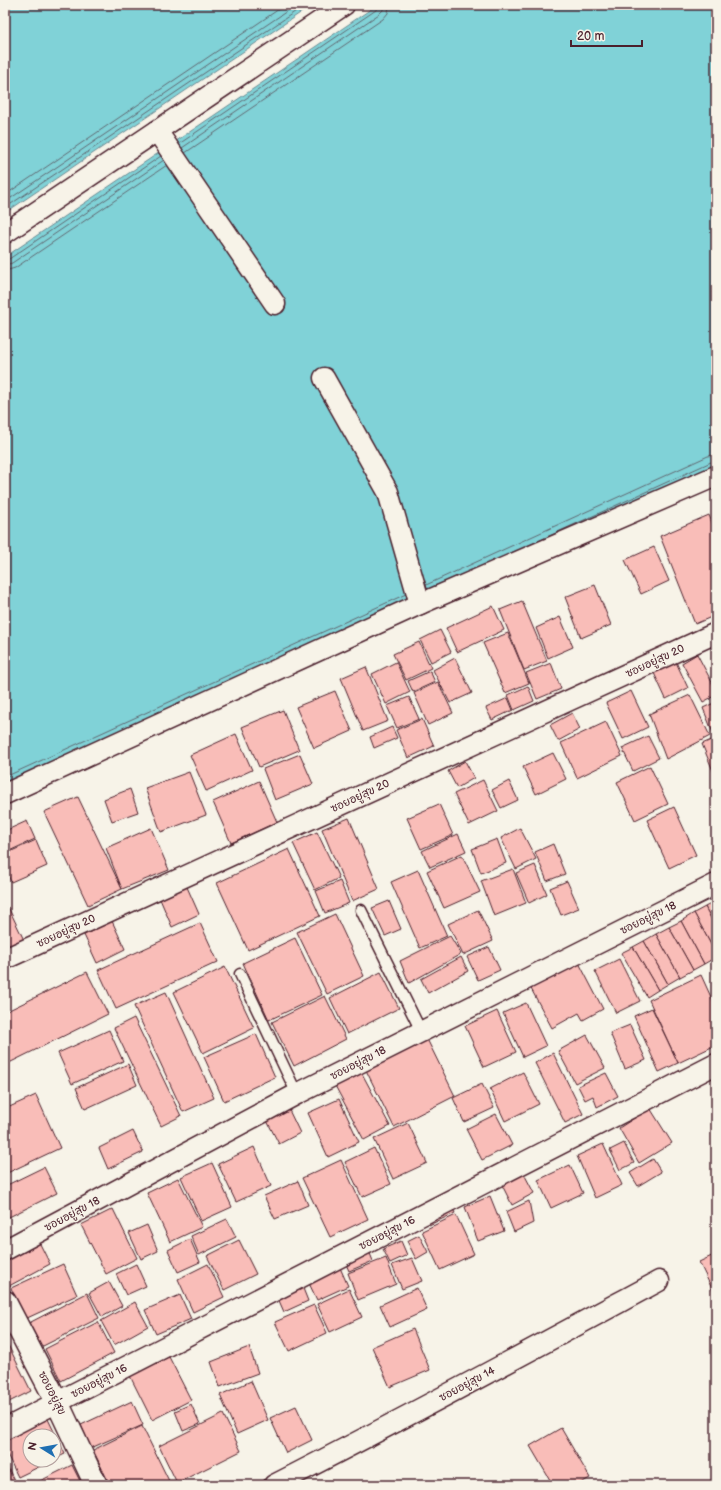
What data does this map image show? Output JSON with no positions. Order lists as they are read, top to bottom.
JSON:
{
  "streets": {
    "street": [
      "ซอยอยู่สุข 20",
      "ซอยอยู่สุข 18",
      "ซอยอยู่สุข 16",
      "ซอยอยู่สุข 14",
      "ซอยอยู่สุข"
    ]
  },
  "crossings": [
    ["ซอยอยู่สุข 16", "ซอยอยู่สุข"]
  ],
  "scale_bar": "20 m",
  "north": "left"
}
